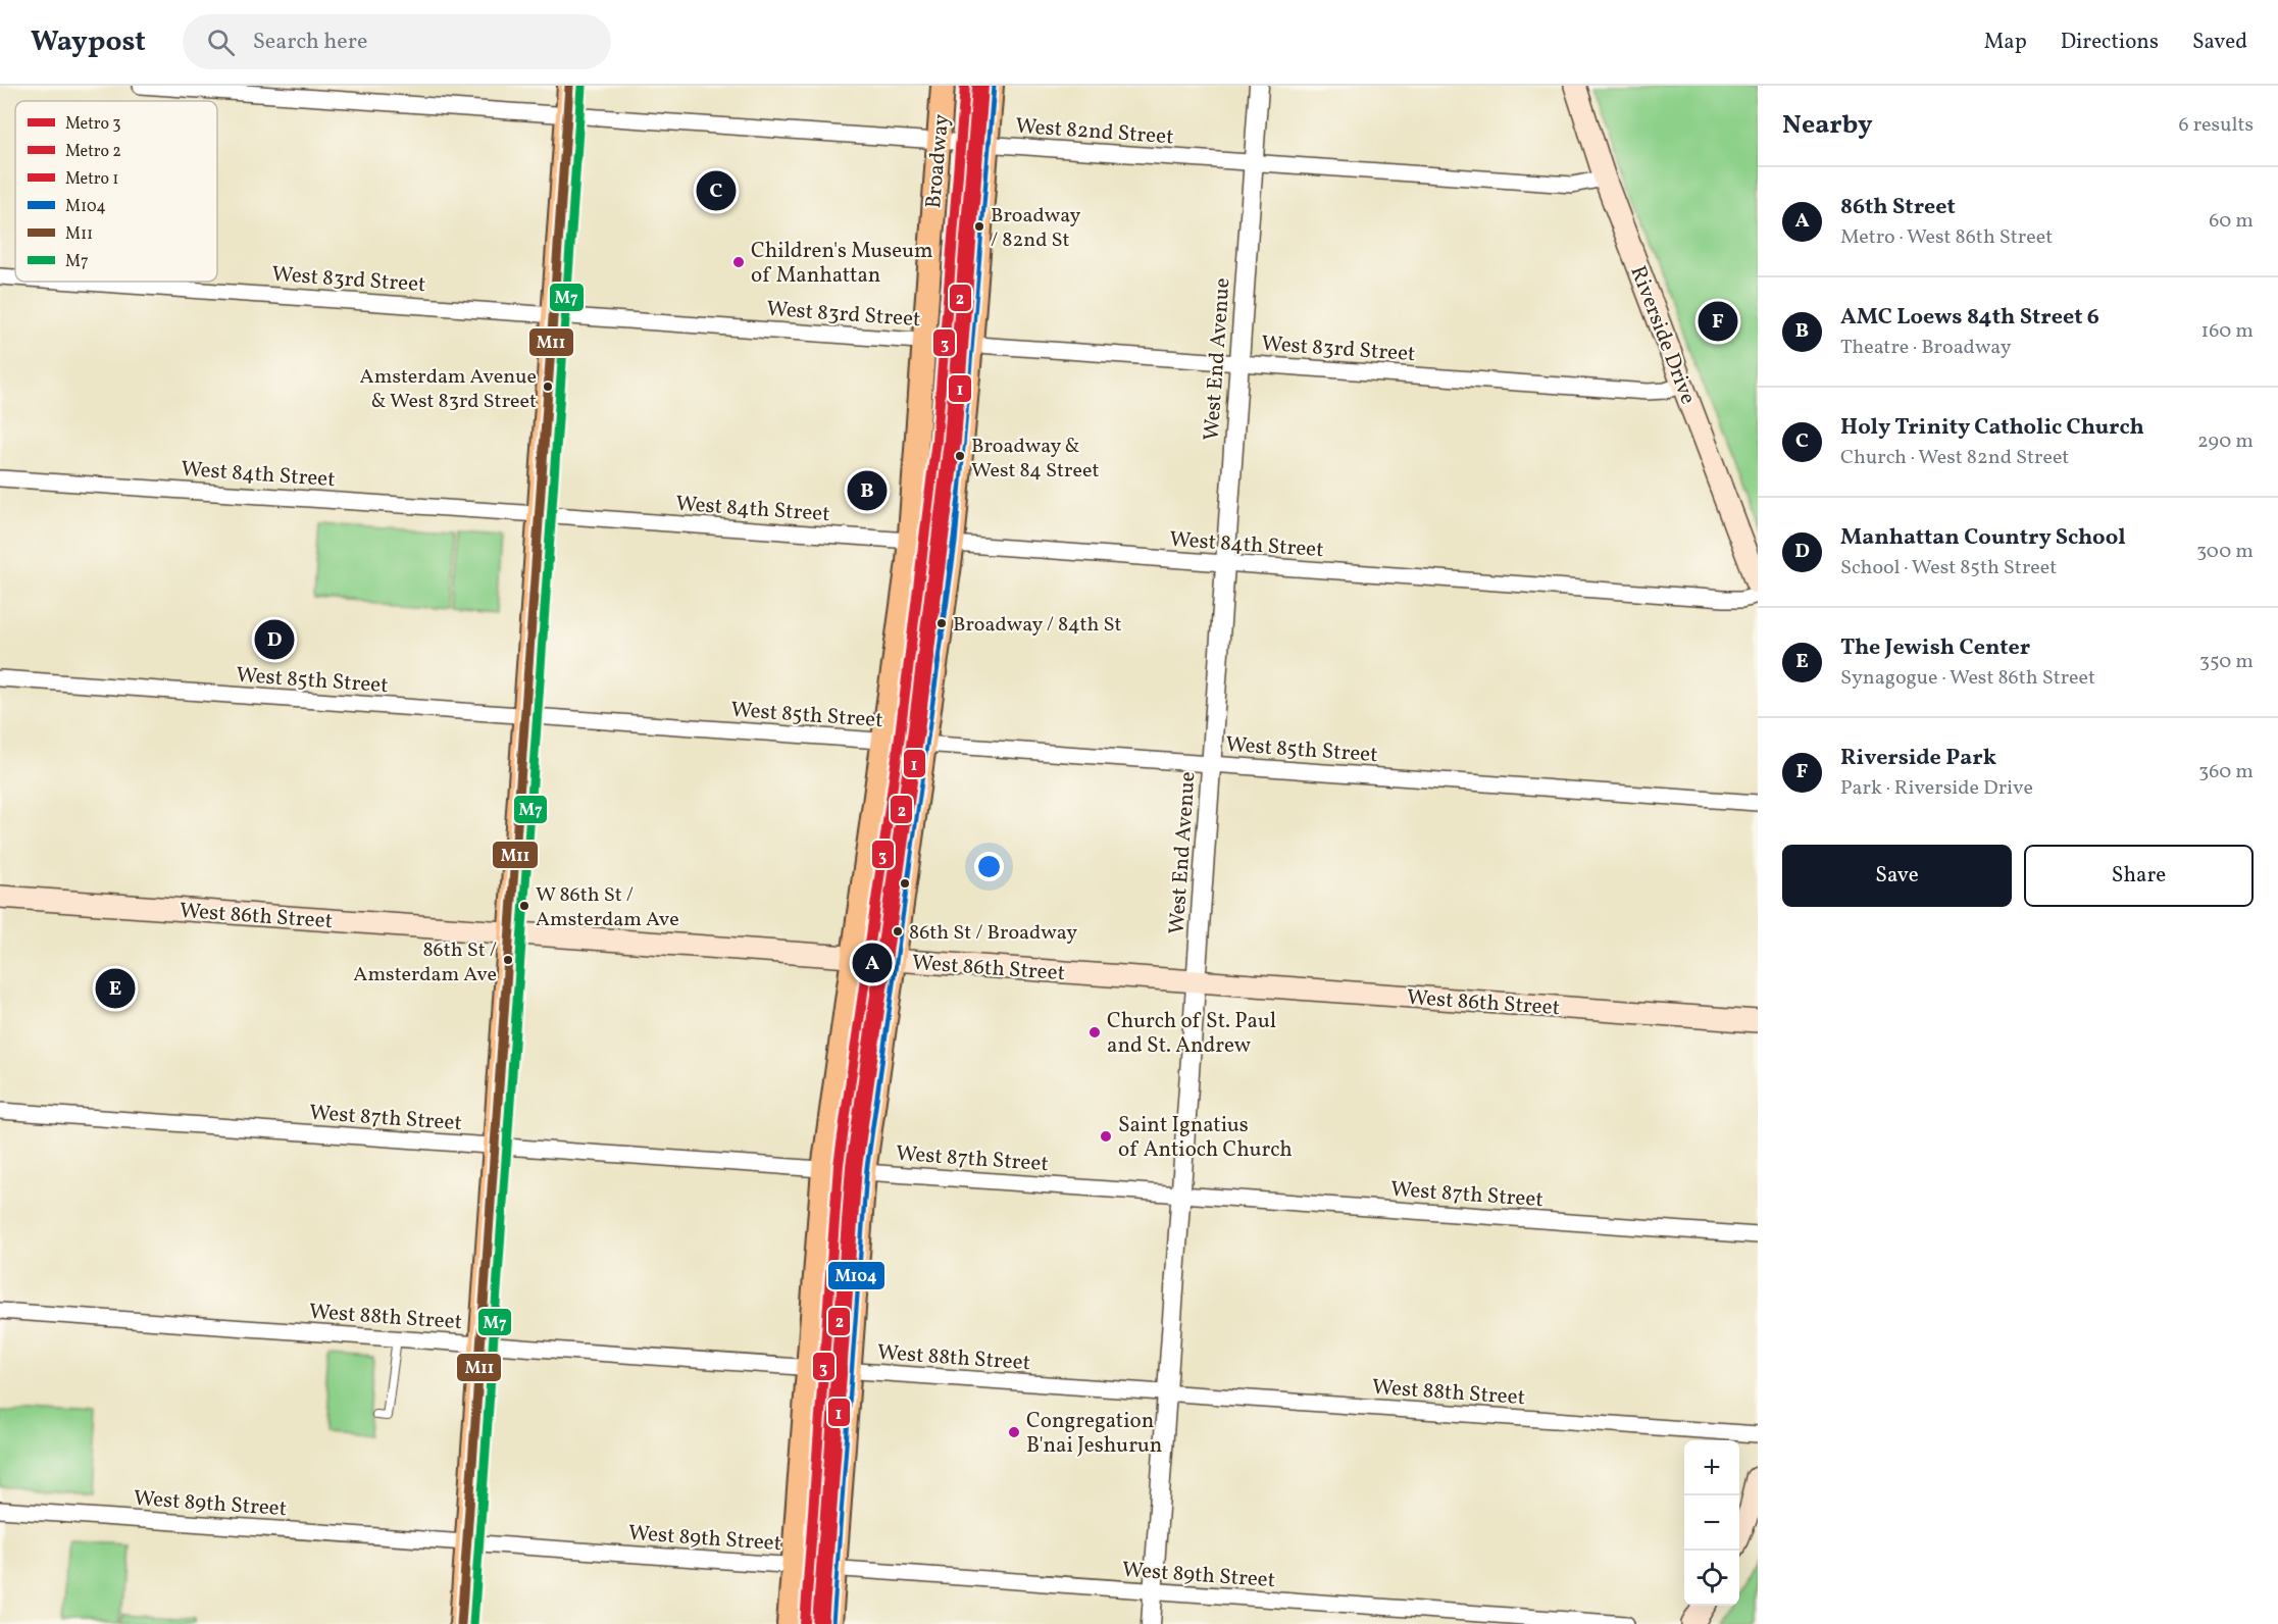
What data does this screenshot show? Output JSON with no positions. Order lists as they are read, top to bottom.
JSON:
{
  "streets": {
    "main road": ["Broadway", "Riverside Drive", "West 86th Street"],
    "street": [
      "West 82nd Street",
      "West 83rd Street",
      "West End Avenue",
      "West 84th Street",
      "West 85th Street",
      "West 87th Street",
      "West 88th Street",
      "West 89th Street"
    ]
  },
  "crossings": [
    ["West 82nd Street", "Broadway"],
    ["West 82nd Street", "Riverside Drive"],
    ["West 82nd Street", "West End Avenue"],
    ["Broadway", "West 83rd Street"],
    ["Broadway", "West 84th Street"],
    ["Broadway", "West 85th Street"],
    ["Broadway", "West 86th Street"],
    ["Broadway", "West 87th Street"],
    ["Broadway", "West 88th Street"],
    ["Broadway", "West 89th Street"],
    ["West 83rd Street", "Riverside Drive"],
    ["West 83rd Street", "West End Avenue"],
    ["West End Avenue", "West 84th Street"],
    ["West End Avenue", "West 85th Street"],
    ["West End Avenue", "West 86th Street"],
    ["West End Avenue", "West 87th Street"],
    ["West End Avenue", "West 88th Street"],
    ["West End Avenue", "West 89th Street"]
  ],
  "places": [
    "Broadway / 82nd St",
    "Children's Museum of Manhattan",
    "Amsterdam Avenue & West 83rd Street",
    "Broadway & West 84 Street",
    "Broadway / 84th St",
    "W 86th St / Amsterdam Ave",
    "86th St / Broadway",
    "86th St / Amsterdam Ave",
    "Church of St. Paul and St. Andrew",
    "Saint Ignatius of Antioch Church",
    "Congregation B'nai Jeshurun"
  ],
  "lines": [
    "metro line 3",
    "metro line 1",
    "transit line M104",
    "transit line M11",
    "metro line 2",
    "transit line M7"
  ],
  "legend": [
    "Metro 3",
    "Metro 2",
    "Metro 1",
    "M104",
    "M11",
    "M7"
  ],
  "page": {
    "header": "Waypost",
    "search": "Search here",
    "nav": ["Map", "Directions", "Saved"],
    "heading": ["Nearby", "6 results"],
    "list": [
      {
        "mark": "A",
        "name": "86th Street",
        "note": "Metro · West 86th Street",
        "value": "60 m"
      },
      {
        "mark": "B",
        "name": "AMC Loews 84th Street 6",
        "note": "Theatre · Broadway",
        "value": "160 m"
      },
      {
        "mark": "C",
        "name": "Holy Trinity Catholic Church",
        "note": "Church · West 82nd Street",
        "value": "290 m"
      },
      {
        "mark": "D",
        "name": "Manhattan Country School",
        "note": "School · West 85th Street",
        "value": "300 m"
      },
      {
        "mark": "E",
        "name": "The Jewish Center",
        "note": "Synagogue · West 86th Street",
        "value": "350 m"
      },
      {
        "mark": "F",
        "name": "Riverside Park",
        "note": "Park · Riverside Drive",
        "value": "360 m"
      }
    ],
    "pins": [
      "C",
      "F",
      "B",
      "D",
      "A",
      "E"
    ],
    "buttons": ["Save", "Share"],
    "map_buttons": ["+", "−"]
  }
}
